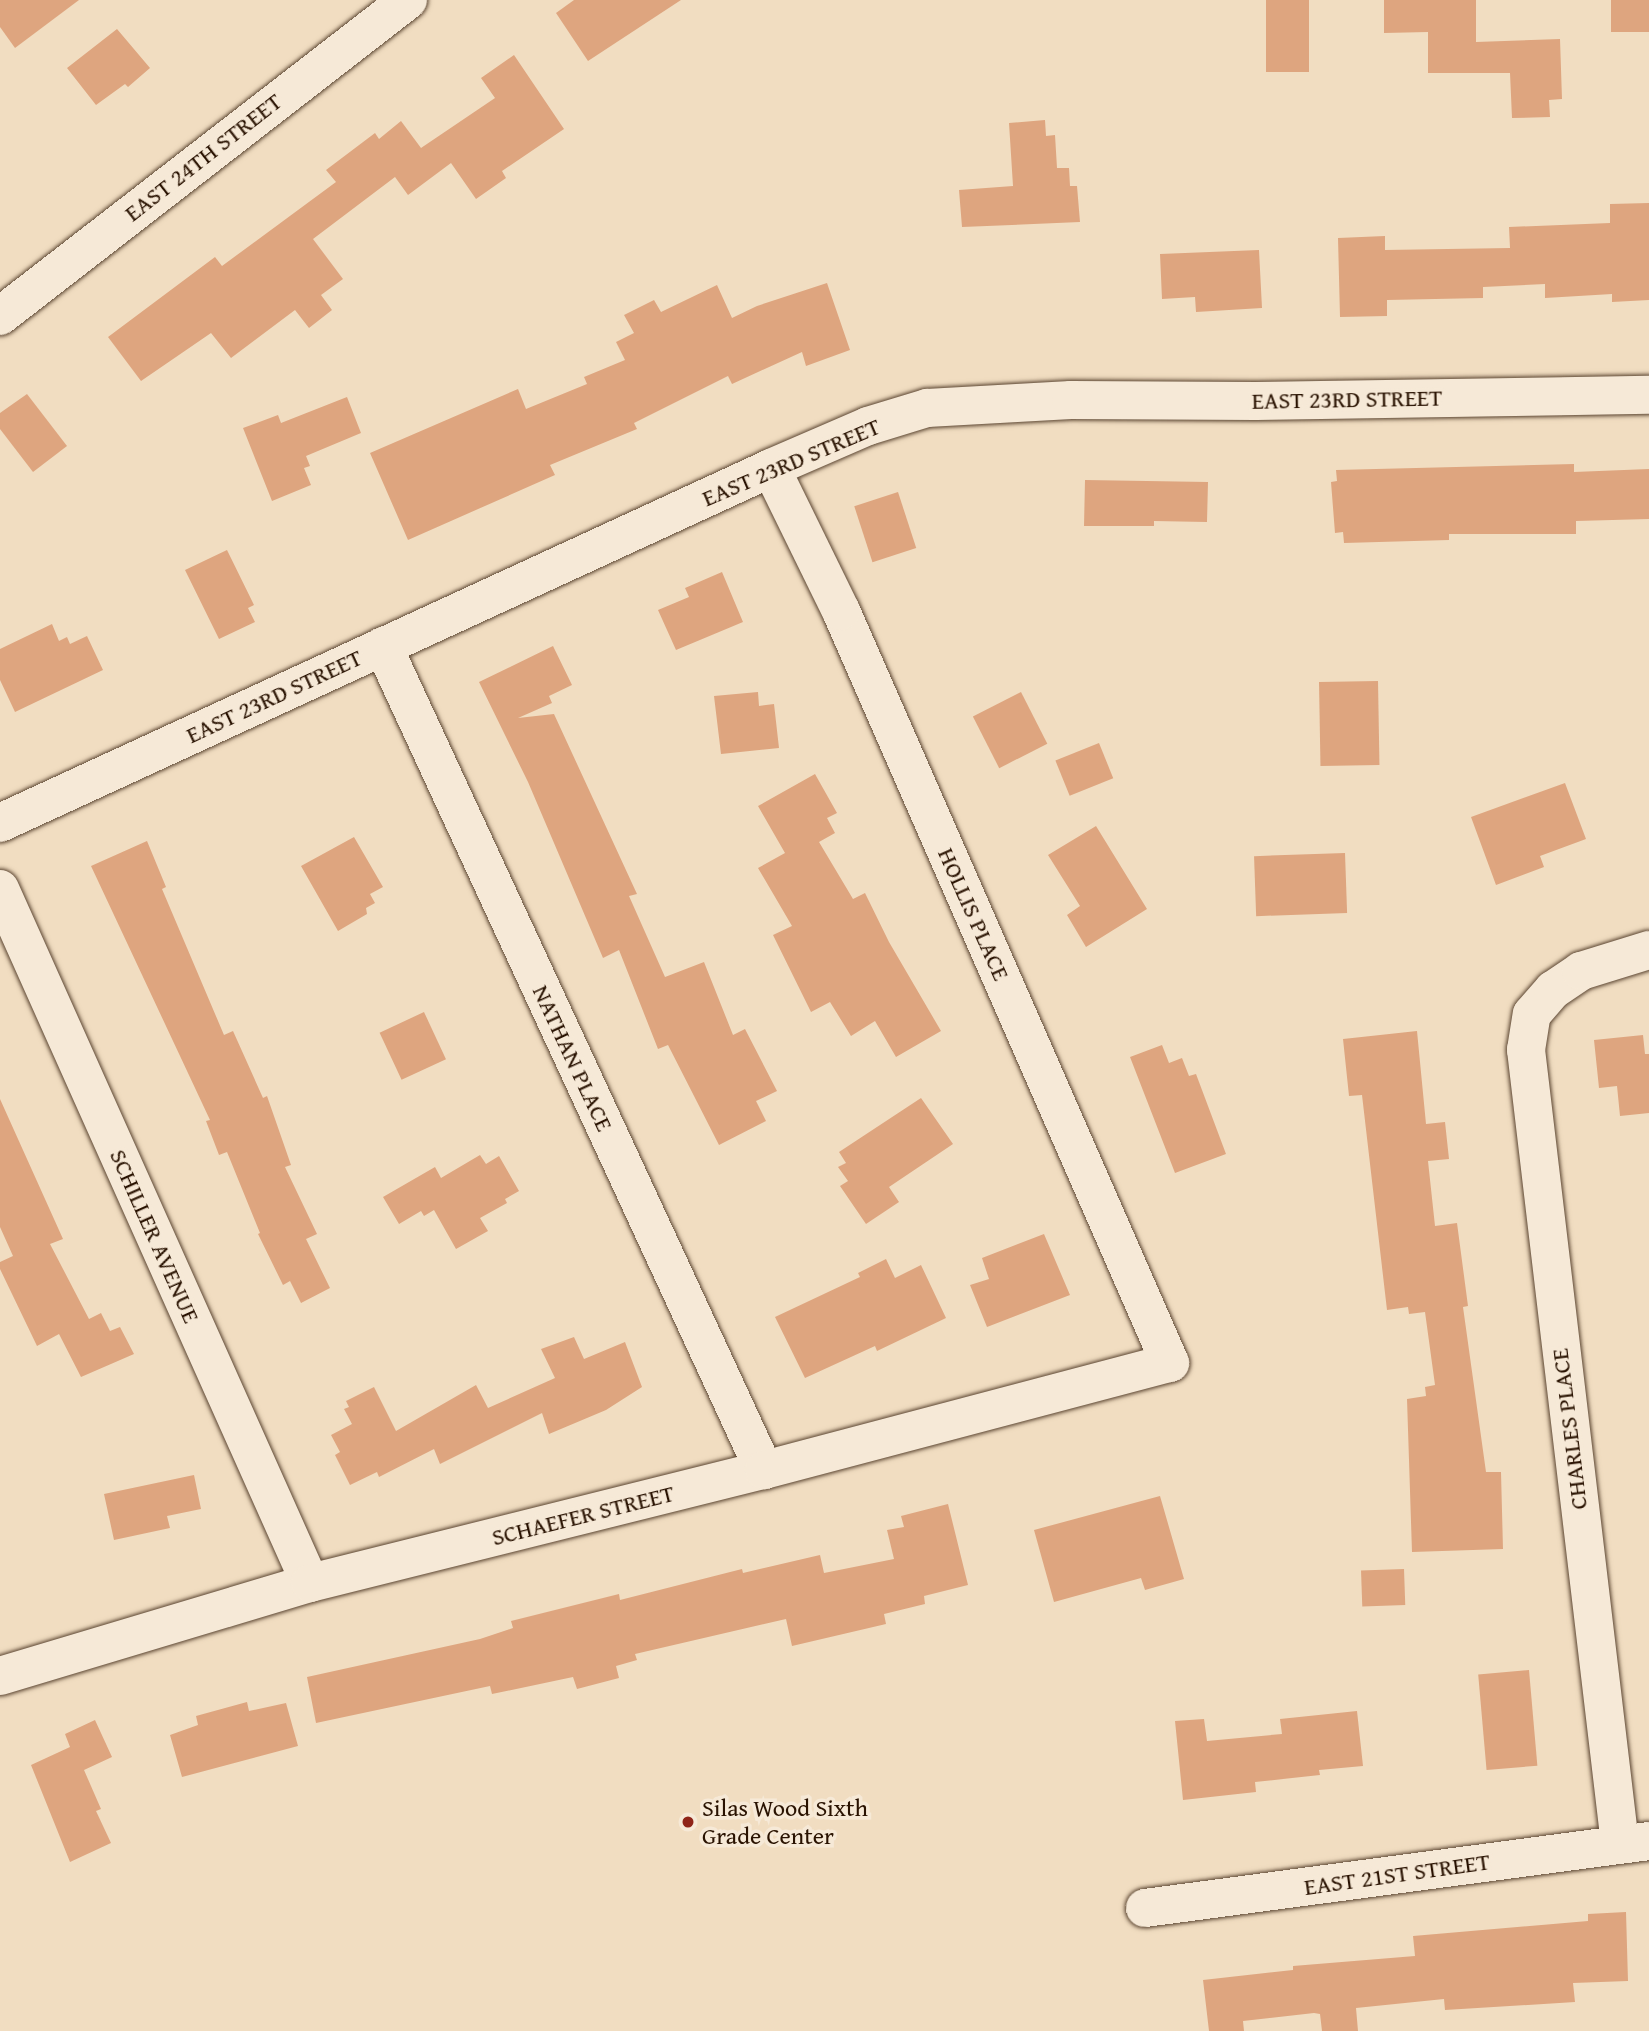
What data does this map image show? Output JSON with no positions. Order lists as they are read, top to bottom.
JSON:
{
  "streets": {
    "street": [
      "EAST 24TH STREET",
      "EAST 23RD STREET",
      "HOLLIS PLACE",
      "NATHAN PLACE",
      "SCHILLER AVENUE",
      "CHARLES PLACE",
      "SCHAEFER STREET",
      "EAST 21ST STREET"
    ]
  },
  "crossings": [
    ["EAST 23RD STREET", "HOLLIS PLACE"],
    ["EAST 23RD STREET", "NATHAN PLACE"],
    ["HOLLIS PLACE", "SCHAEFER STREET"],
    ["NATHAN PLACE", "SCHAEFER STREET"],
    ["SCHILLER AVENUE", "SCHAEFER STREET"],
    ["CHARLES PLACE", "EAST 21ST STREET"]
  ],
  "places": ["Silas Wood Sixth Grade Center"]
}
